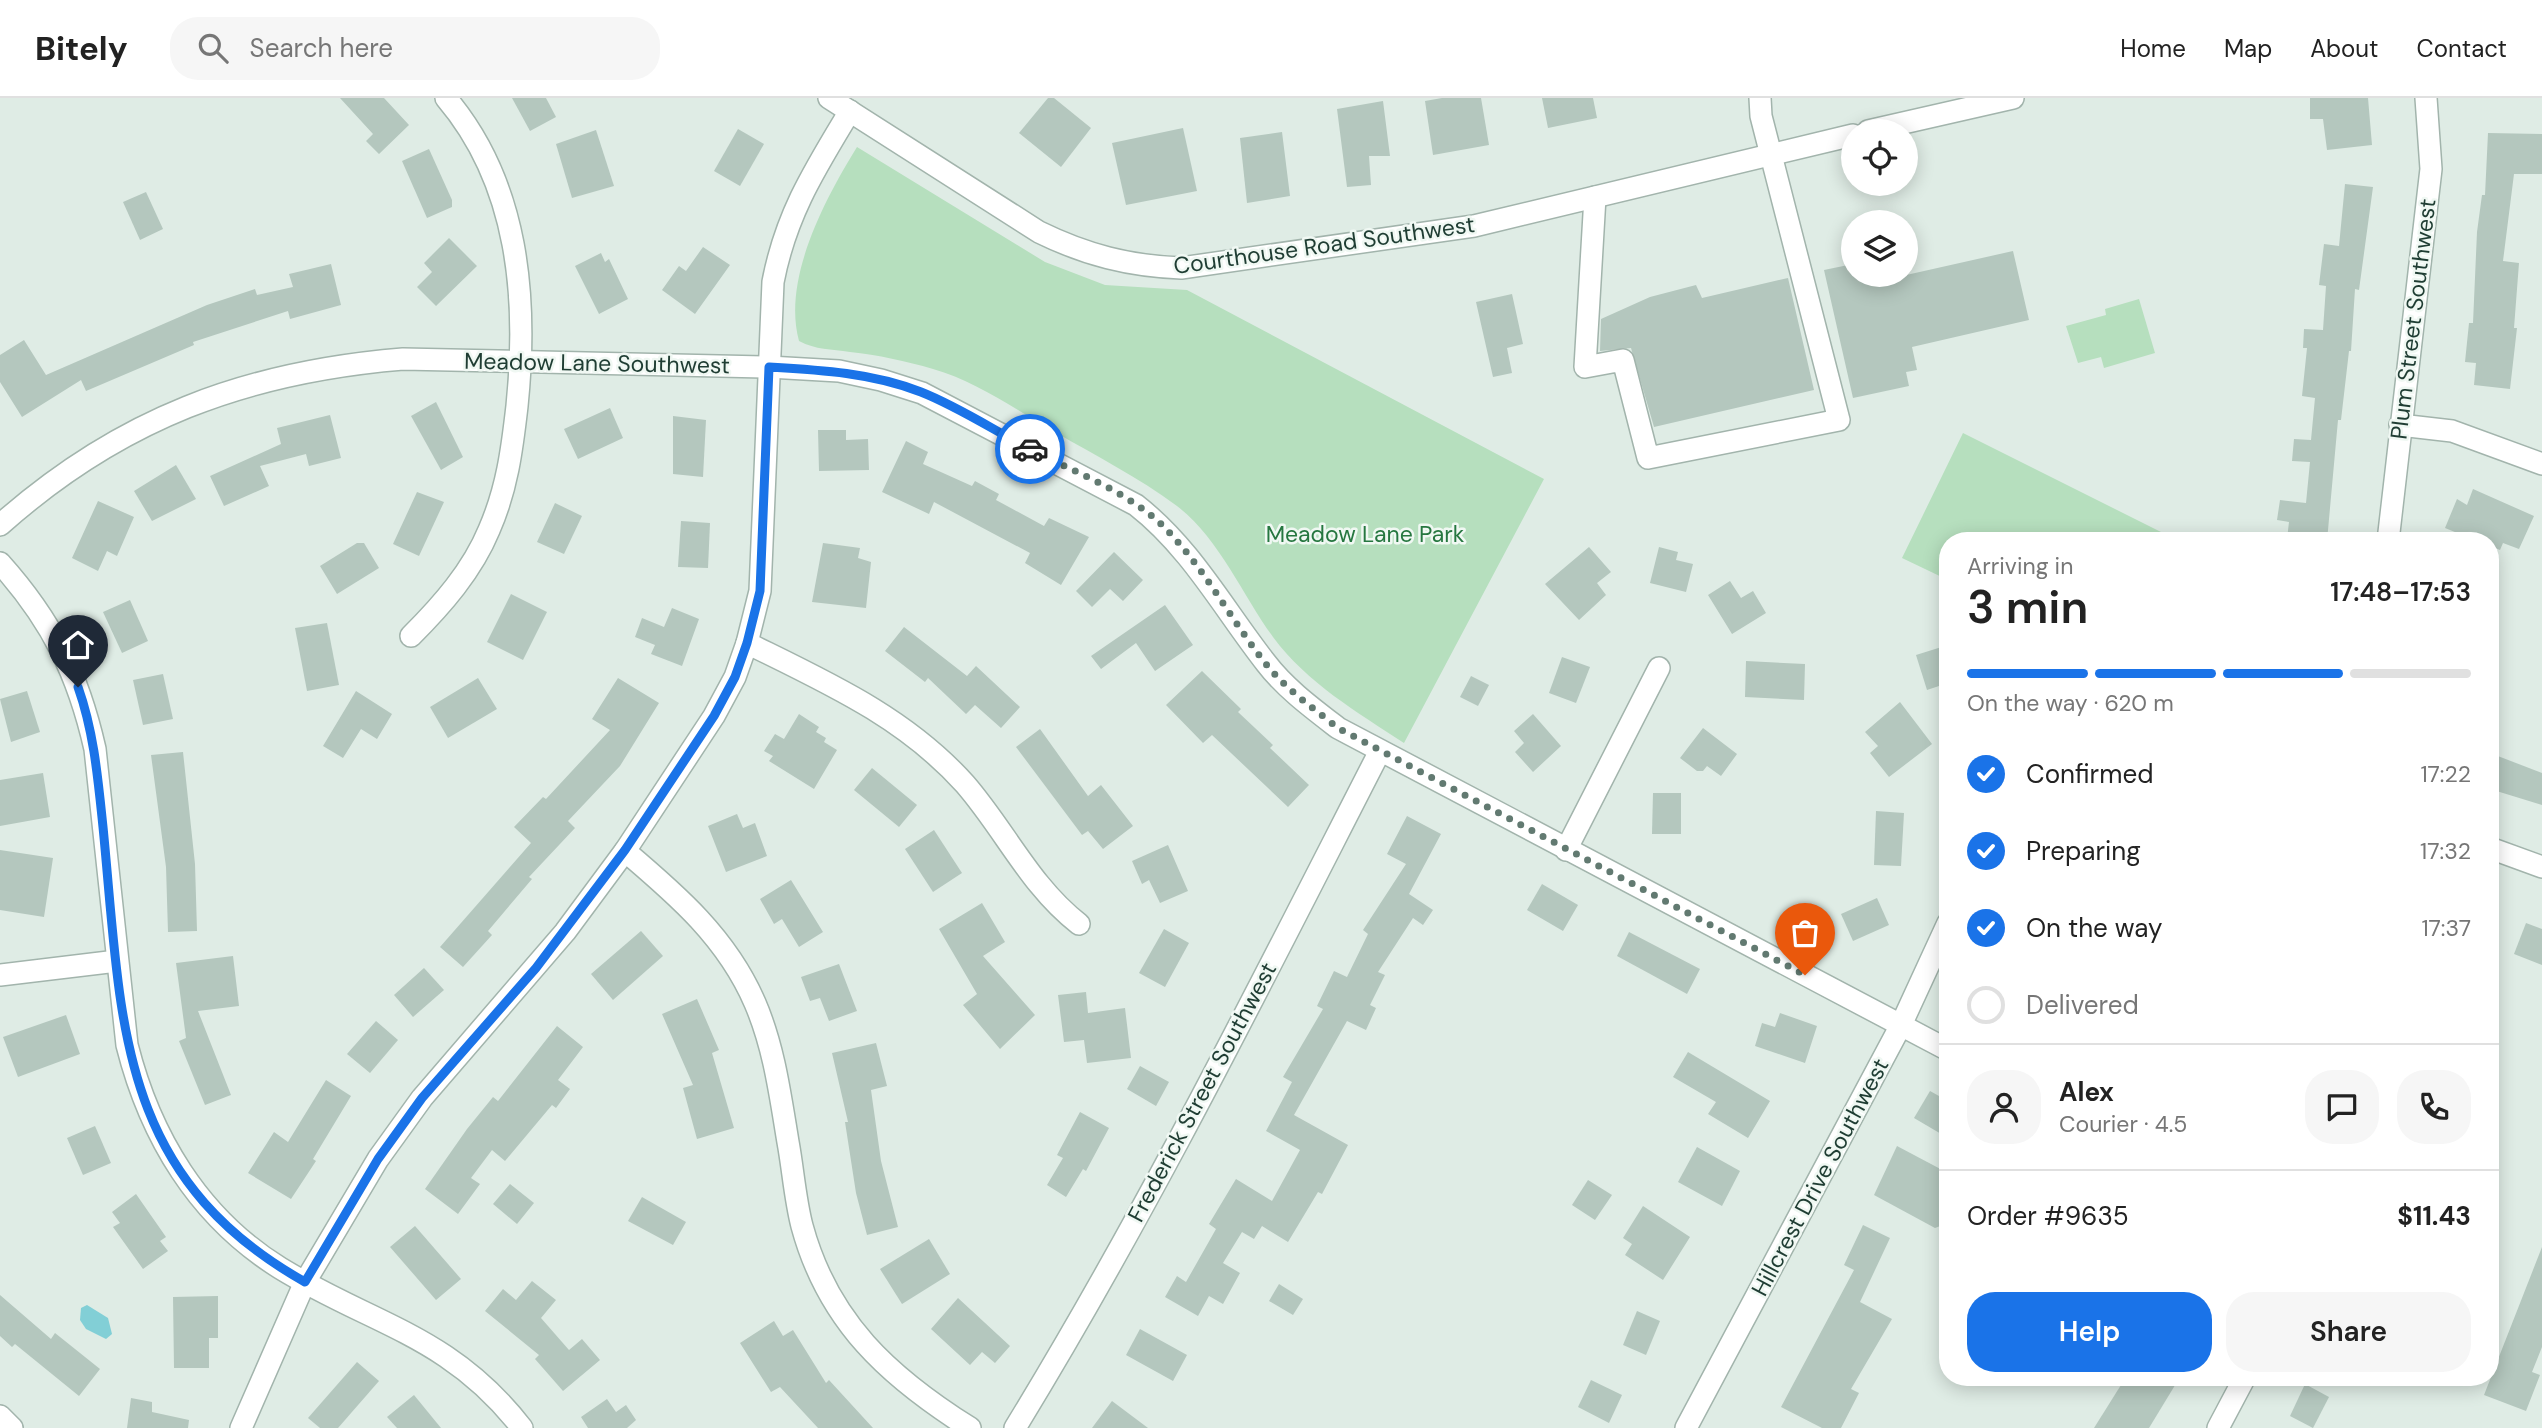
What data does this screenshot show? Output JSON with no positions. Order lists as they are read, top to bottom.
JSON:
{
  "streets": {
    "street": [
      "Courthouse Road Southwest",
      "Plum Street Southwest",
      "Meadow Lane Southwest",
      "Frederick Street Southwest",
      "Hillcrest Drive Southwest"
    ]
  },
  "crossings": [
    ["Meadow Lane Southwest", "Frederick Street Southwest"],
    ["Meadow Lane Southwest", "Hillcrest Drive Southwest"]
  ],
  "parks": ["Meadow Lane Park"],
  "page": {
    "header": "Bitely",
    "search": "Search here",
    "nav": [
      "Home",
      "Map",
      "About",
      "Contact"
    ],
    "heading": ["3 min", "Arriving in", "17:48–17:53"],
    "panel": [
      "Alex",
      "Courier · 4.5",
      "Order #9635",
      "$11.43"
    ],
    "bar": "On the way · 620 m",
    "list": [
      ["Confirmed", "17:22"],
      ["Preparing", "17:32"],
      ["On the way", "17:37"],
      "Delivered"
    ],
    "buttons": ["Help", "Share"]
  }
}
